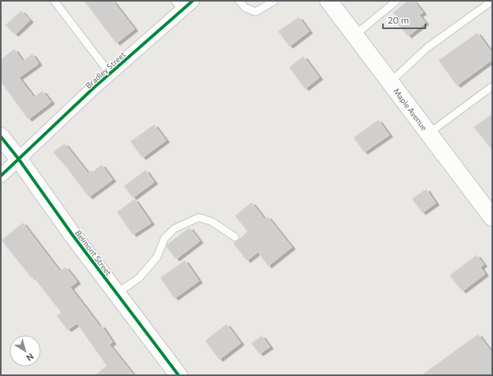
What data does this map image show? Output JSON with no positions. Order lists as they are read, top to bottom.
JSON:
{
  "streets": {
    "street": ["Bradley Street", "Maple Avenue", "Belmont Street"]
  },
  "crossings": [
    ["Bradley Street", "Belmont Street"]
  ],
  "scale_bar": "20 m",
  "north": "bottom right"
}
